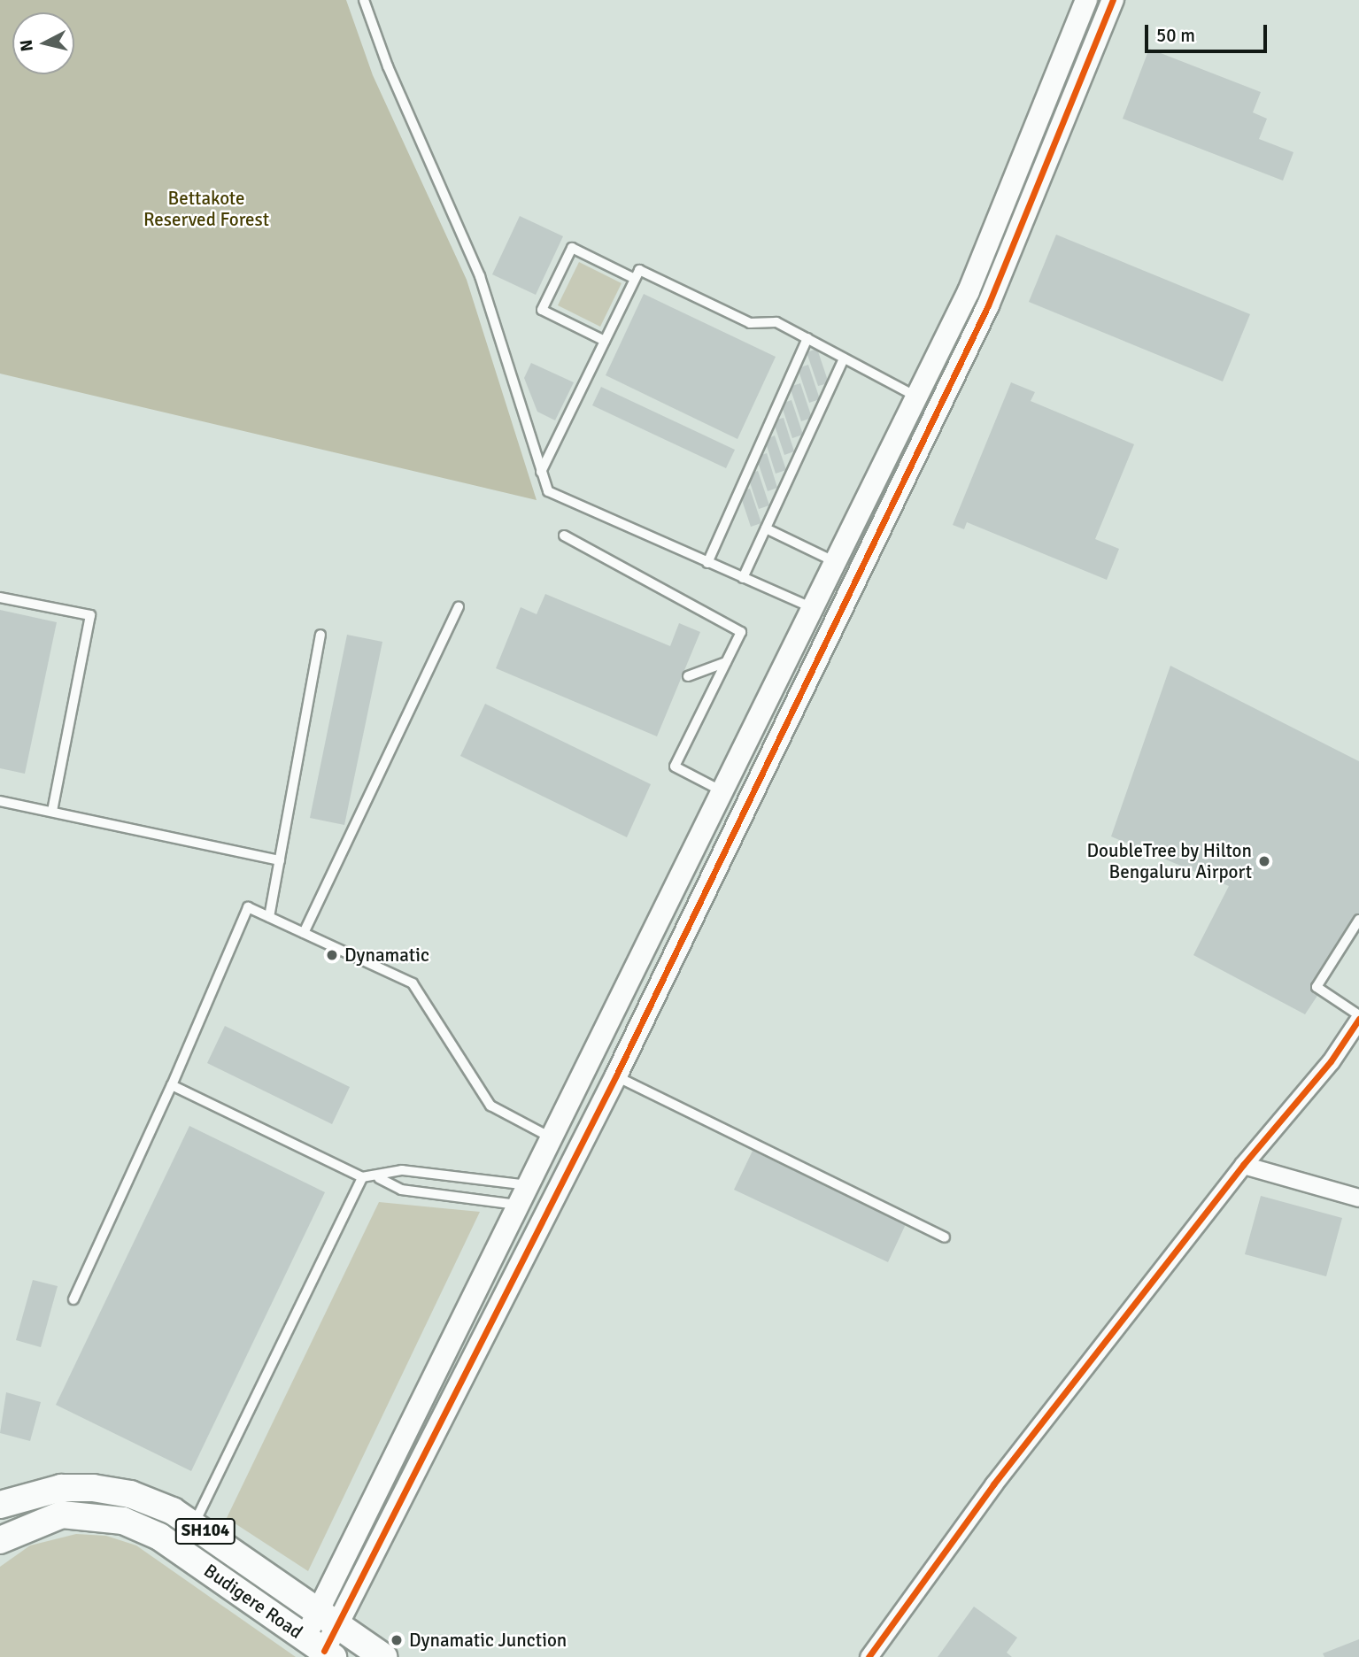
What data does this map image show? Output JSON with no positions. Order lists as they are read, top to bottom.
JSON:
{
  "streets": {
    "main road": ["SH104", "Budigere Road"]
  },
  "parks": ["Bettakote Reserved Forest"],
  "places": ["DoubleTree by Hilton Bengaluru Airport", "Dynamatic", "Dynamatic Junction"],
  "scale_bar": "50 m",
  "north": "left"
}
